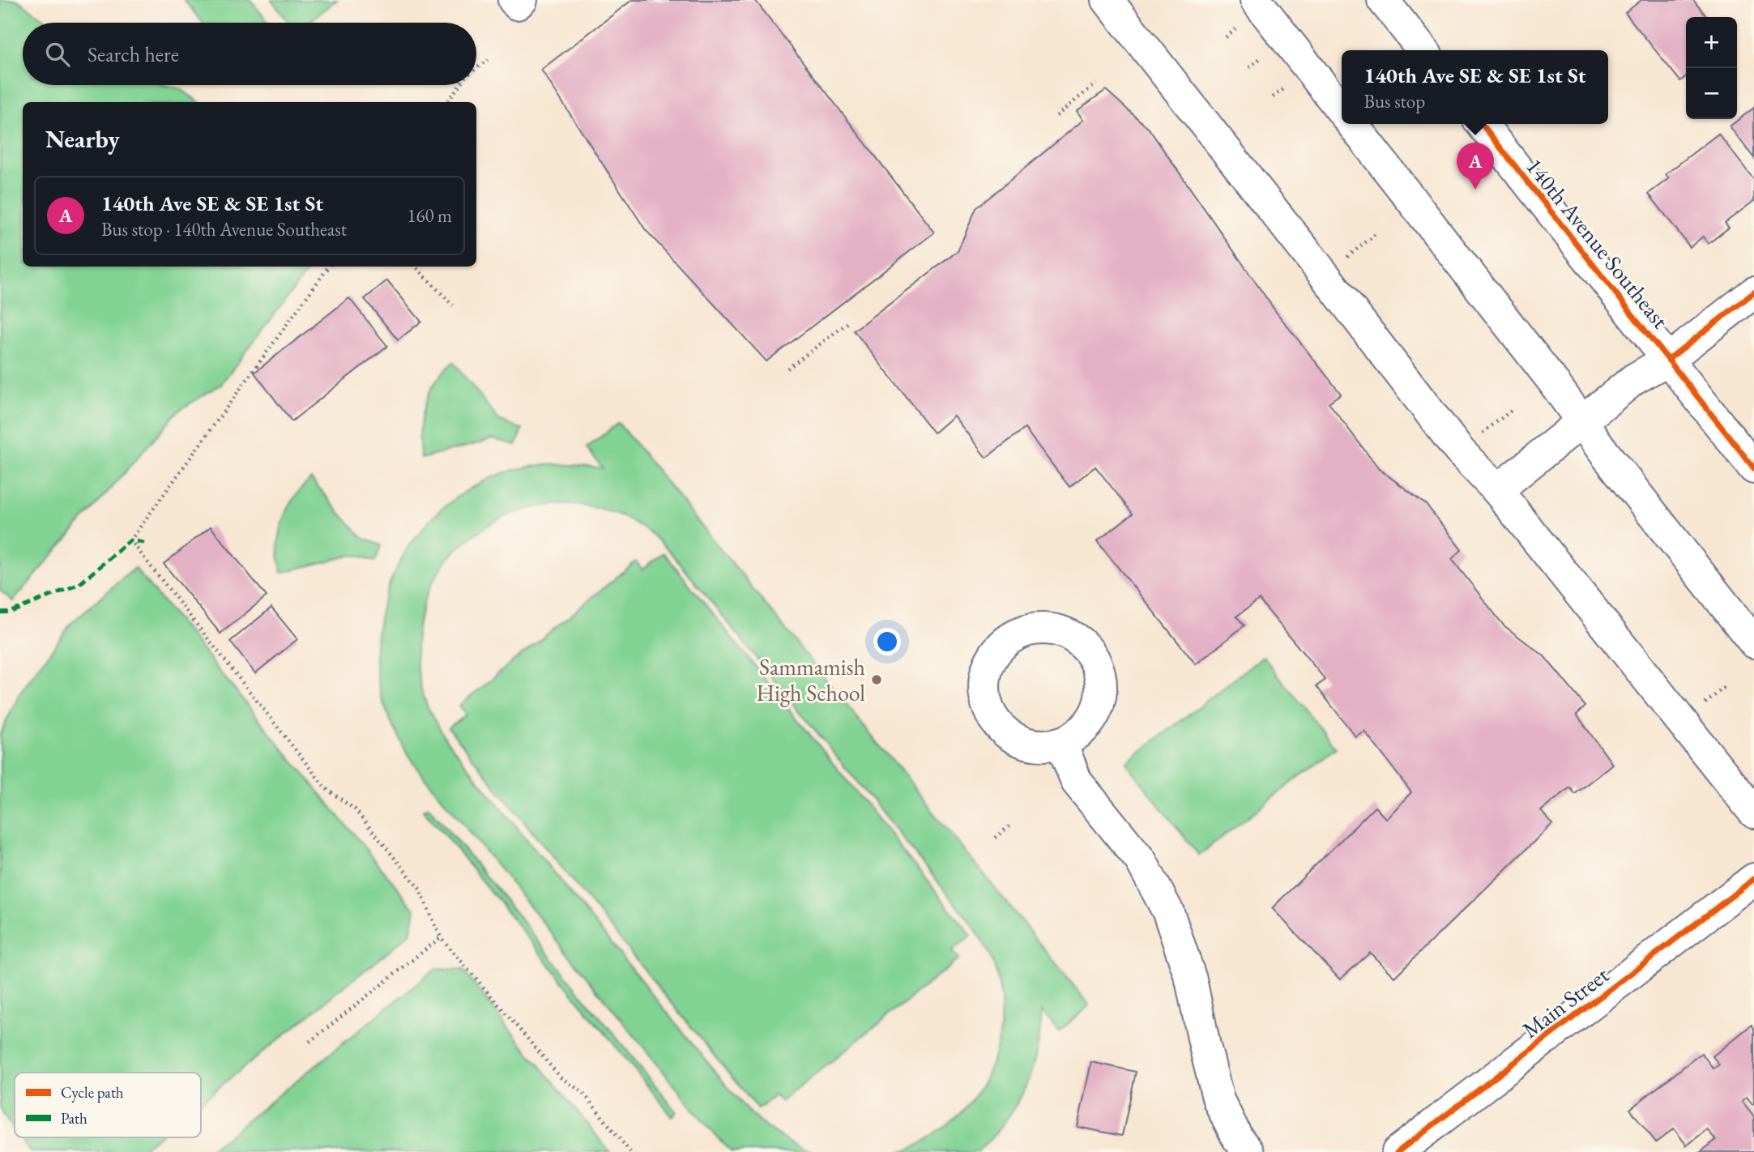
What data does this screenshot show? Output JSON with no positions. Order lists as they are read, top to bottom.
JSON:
{
  "streets": {
    "street": ["140th Avenue Southeast", "Main Street"]
  },
  "places": ["Sammamish High School"],
  "legend": ["Cycle path", "Path"],
  "page": {
    "map_buttons": ["+", "−"],
    "search": "Search here",
    "popup": ["140th Ave SE & SE 1st St", "Bus stop"],
    "heading": "Nearby",
    "pins": "A",
    "list": [
      {
        "mark": "A",
        "name": "140th Ave SE & SE 1st St",
        "note": "Bus stop · 140th Avenue Southeast",
        "value": "160 m"
      }
    ]
  }
}
